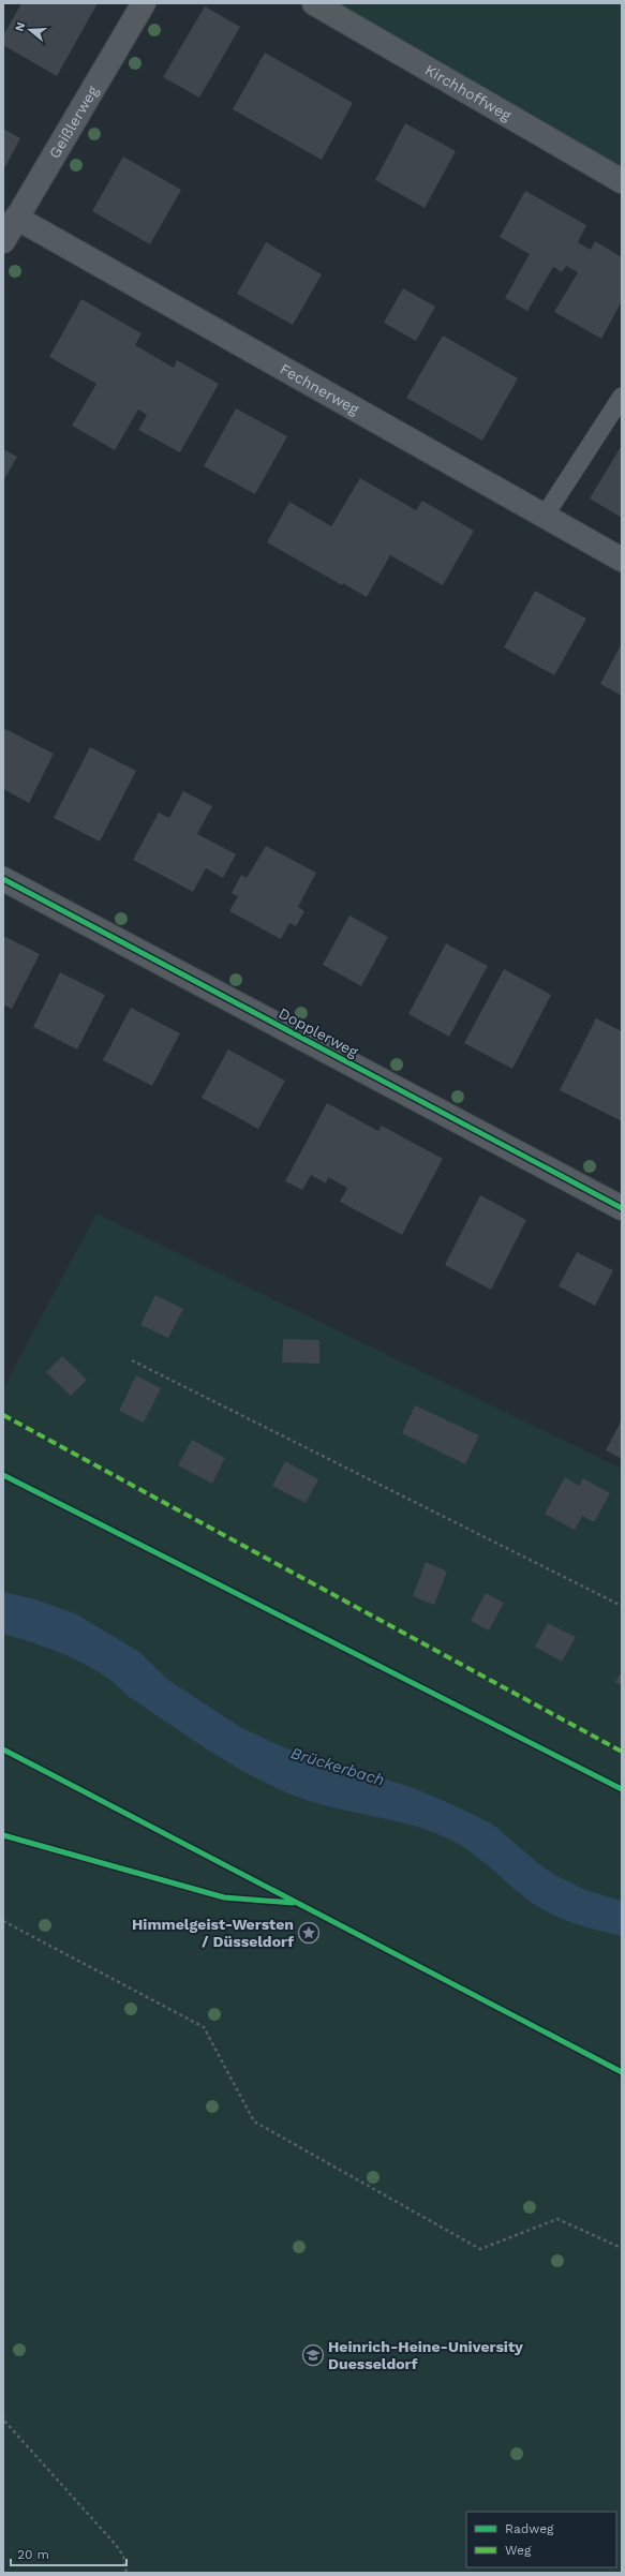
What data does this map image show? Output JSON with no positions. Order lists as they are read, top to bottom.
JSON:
{
  "streets": {
    "street": [
      "Kirchhoffweg",
      "Geißlerweg",
      "Fechnerweg",
      "Dopplerweg"
    ]
  },
  "crossings": [
    ["Geißlerweg", "Fechnerweg"]
  ],
  "water": ["Brückerbach"],
  "places": {
    "place": ["Himmelgeist-Wersten / Düsseldorf"],
    "school or university": ["Heinrich-Heine-University Duesseldorf"]
  },
  "legend": ["Radweg", "Weg"],
  "scale_bar": "20 m",
  "north": "left"
}
